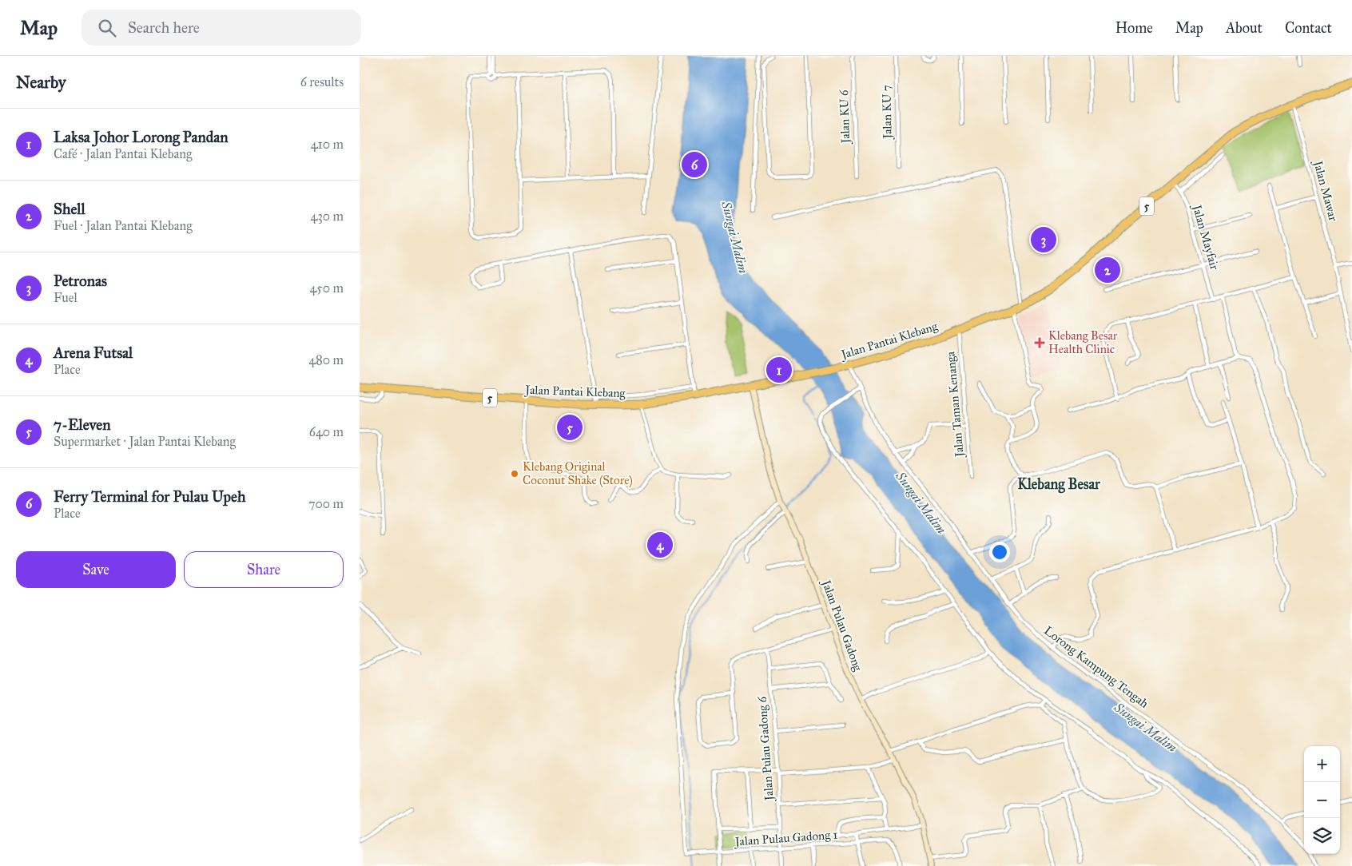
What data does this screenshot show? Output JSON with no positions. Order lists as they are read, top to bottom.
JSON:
{
  "streets": {
    "highway": ["5", "Jalan Pantai Klebang"],
    "main road": ["Jalan Pulau Gadong"],
    "street": [
      "Jalan KU 7",
      "Jalan KU 6",
      "Jalan Mawar",
      "Jalan Mayfair",
      "Jalan Taman Kenanga",
      "Lorong Kampung Tengah",
      "Jalan Pulau Gadong 6",
      "Jalan Pulau Gadong 1"
    ]
  },
  "crossings": [
    ["Jalan Mawar", "Jalan Pantai Klebang"],
    ["Jalan Mayfair", "Jalan Pantai Klebang"],
    ["Jalan Pantai Klebang", "Jalan Taman Kenanga"],
    ["Jalan Pantai Klebang", "Jalan Pulau Gadong"],
    ["Jalan Pantai Klebang", "Lorong Kampung Tengah"],
    ["Jalan Pulau Gadong", "Jalan Pulau Gadong 1"],
    ["Jalan Pulau Gadong 6", "Jalan Pulau Gadong 1"]
  ],
  "districts": ["Klebang Besar"],
  "water": ["Sungai Malim"],
  "places": {
    "health": ["Klebang Besar Health Clinic"],
    "other": ["Klebang Original Coconut Shake (Store)"]
  },
  "page": {
    "header": "Map",
    "search": "Search here",
    "nav": [
      "Home",
      "Map",
      "About",
      "Contact"
    ],
    "heading": ["Nearby", "6 results"],
    "list": [
      {
        "mark": "1",
        "name": "Laksa Johor Lorong Pandan",
        "note": "Café · Jalan Pantai Klebang",
        "value": "410 m"
      },
      {
        "mark": "2",
        "name": "Shell",
        "note": "Fuel · Jalan Pantai Klebang",
        "value": "430 m"
      },
      {
        "mark": "3",
        "name": "Petronas",
        "note": "Fuel",
        "value": "450 m"
      },
      {
        "mark": "4",
        "name": "Arena Futsal",
        "note": "Place",
        "value": "480 m"
      },
      {
        "mark": "5",
        "name": "7-Eleven",
        "note": "Supermarket · Jalan Pantai Klebang",
        "value": "640 m"
      },
      {
        "mark": "6",
        "name": "Ferry Terminal for Pulau Upeh",
        "note": "Place",
        "value": "700 m"
      }
    ],
    "pins": [
      "6",
      "3",
      "2",
      "1",
      "5",
      "4"
    ],
    "buttons": ["Save", "Share"],
    "map_buttons": ["+", "−"]
  }
}
